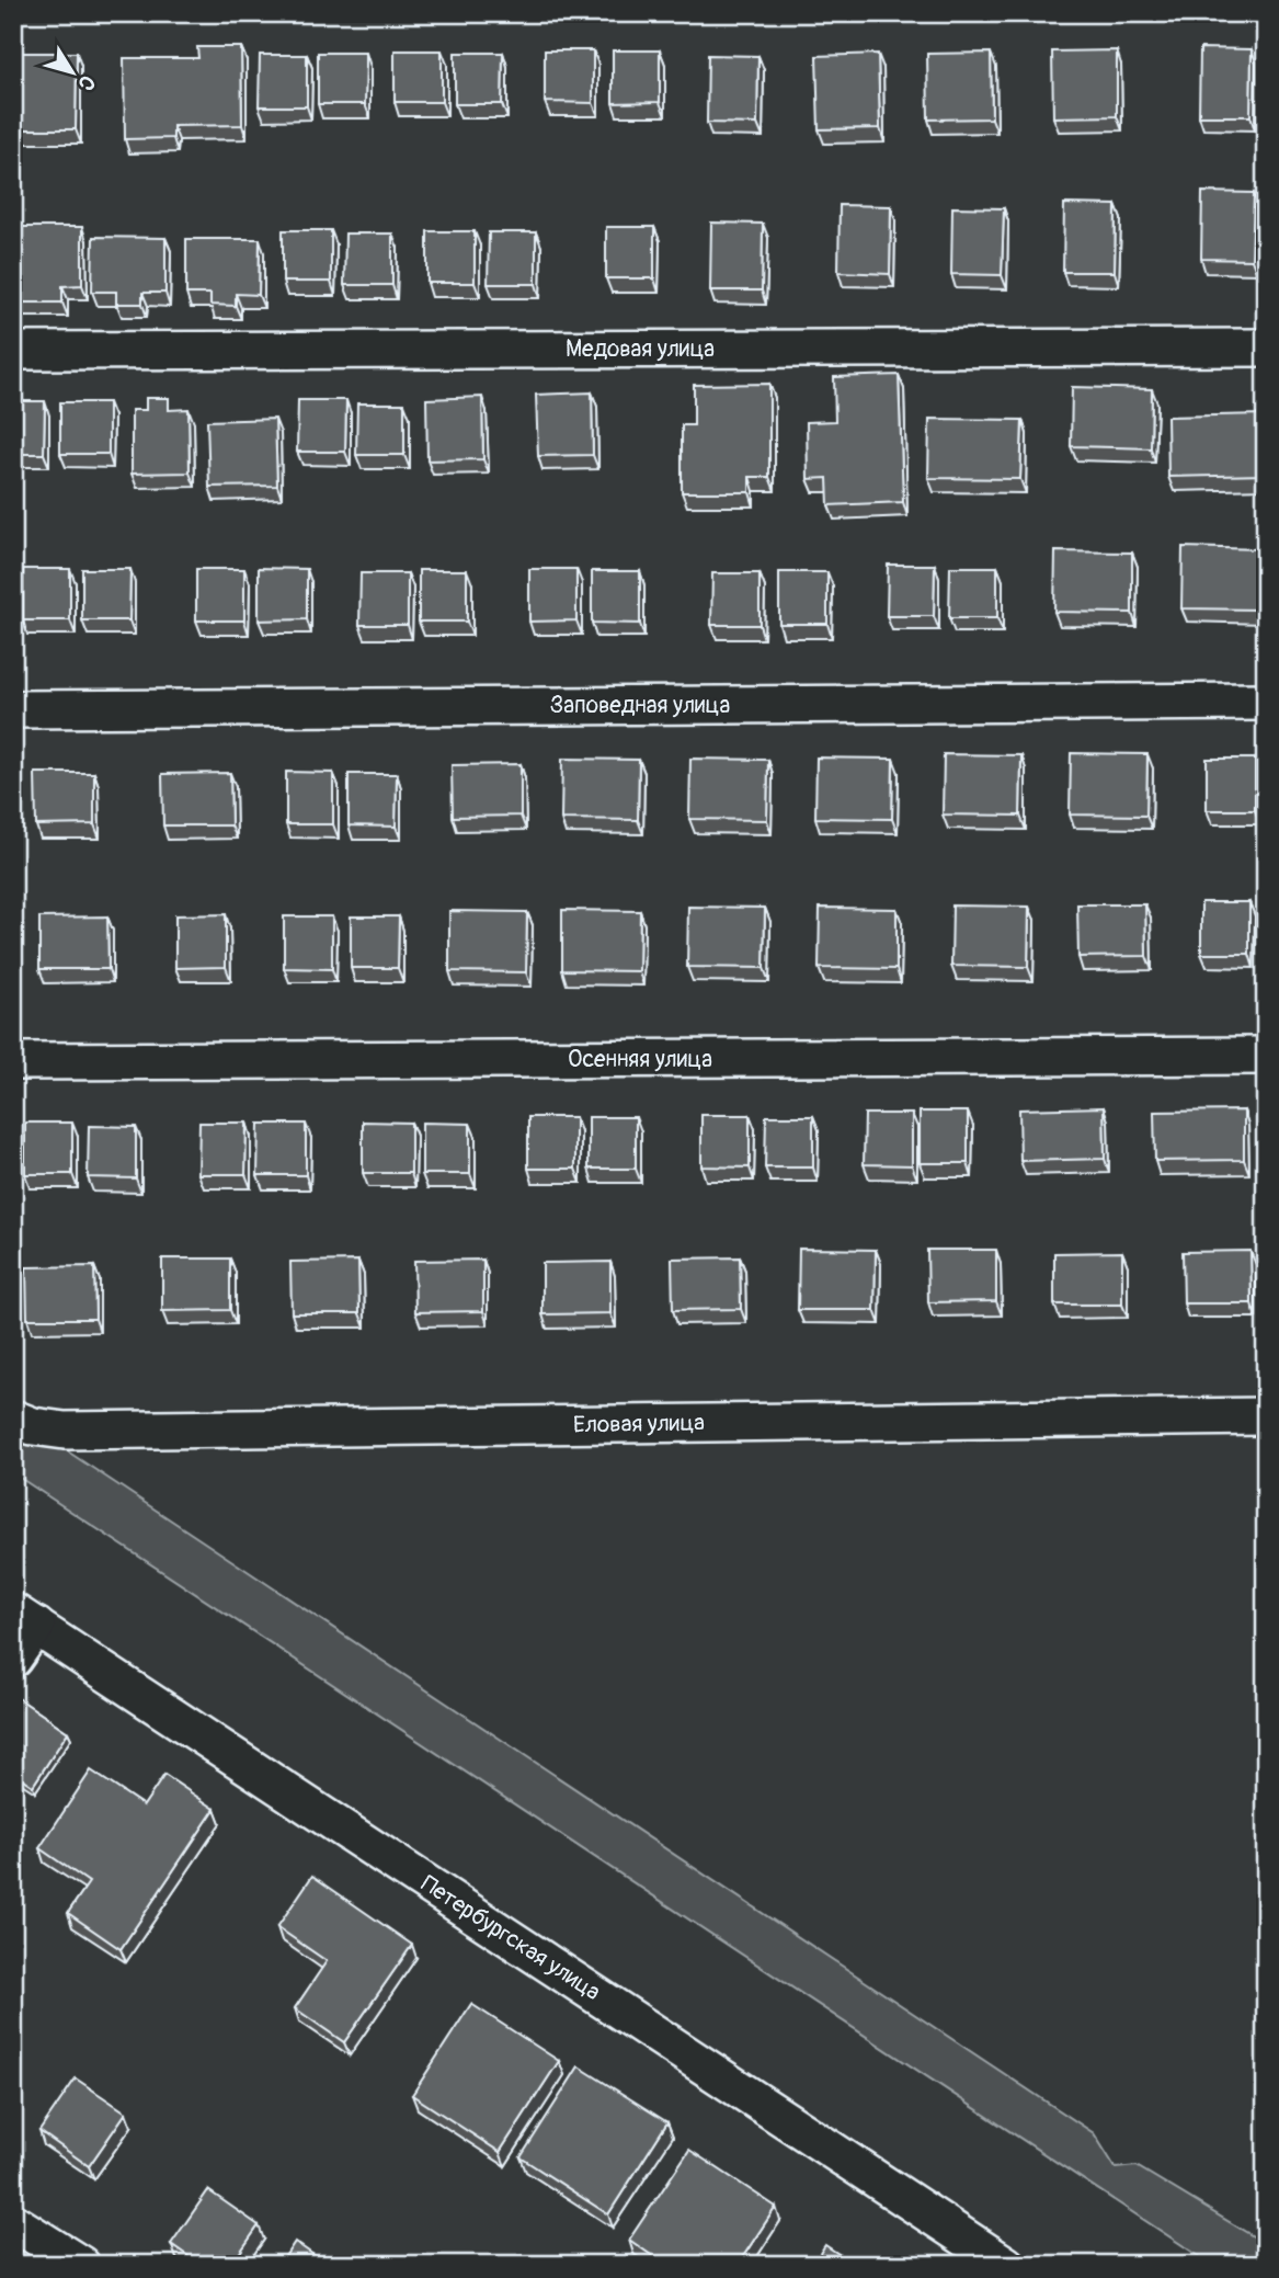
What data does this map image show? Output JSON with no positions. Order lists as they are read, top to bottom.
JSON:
{
  "streets": {
    "street": [
      "Медовая улица",
      "Заповедная улица",
      "Осенняя улица",
      "Еловая улица",
      "Петербургская улица"
    ]
  },
  "north": "bottom right"
}
